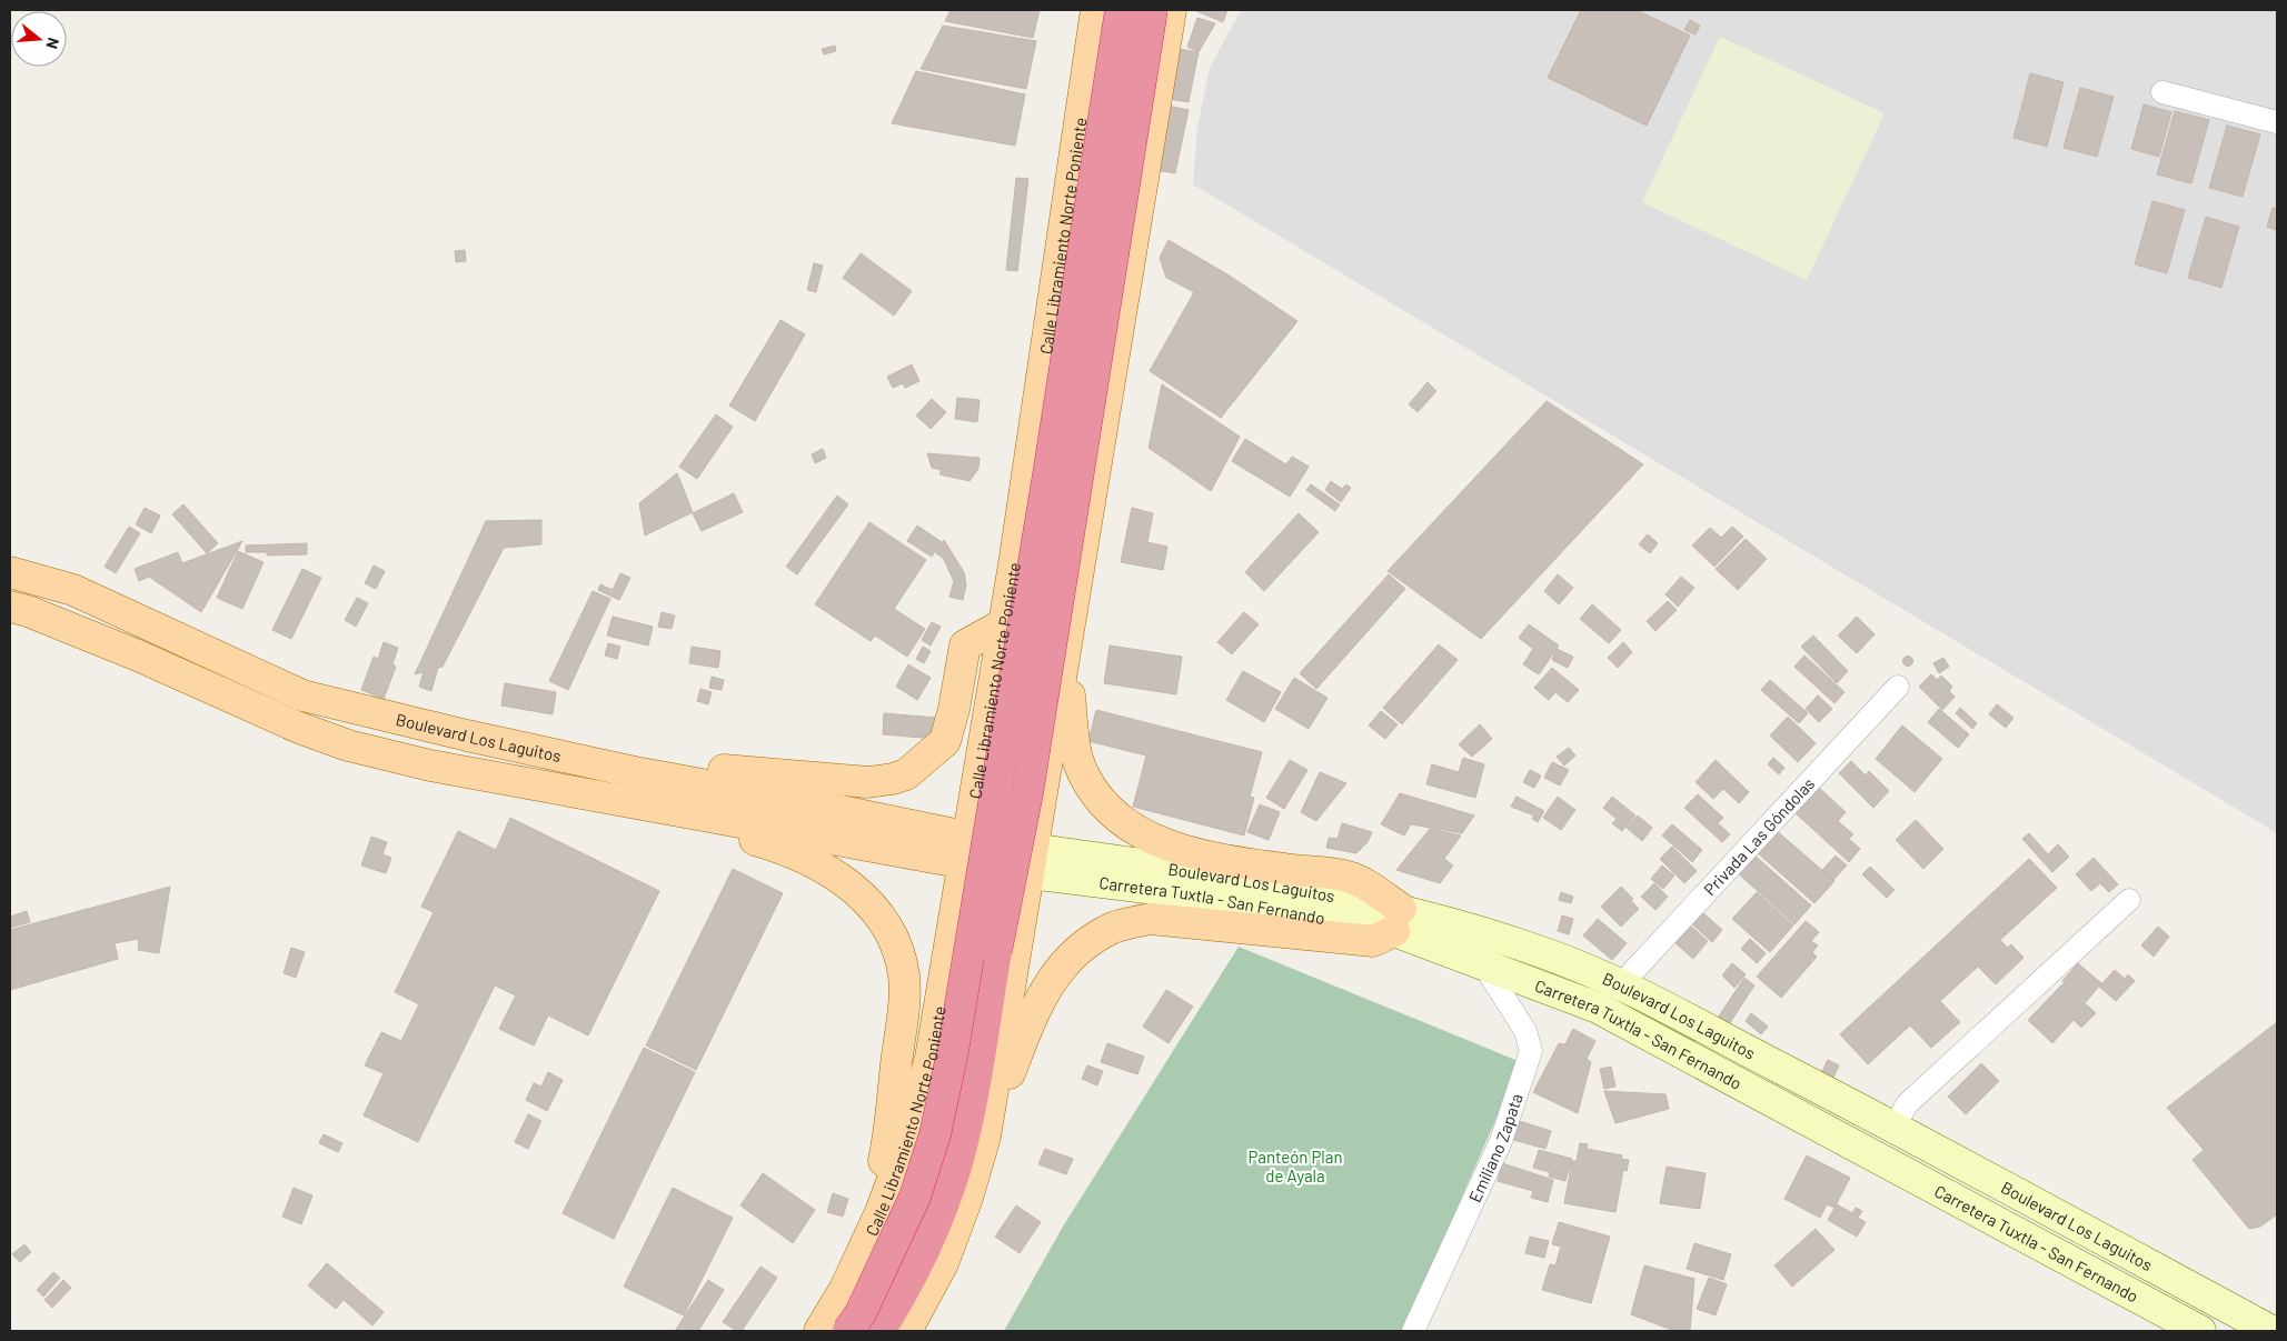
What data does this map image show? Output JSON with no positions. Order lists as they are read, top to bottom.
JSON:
{
  "streets": {
    "highway": ["Calle Libramiento Norte Poniente"],
    "main road": ["Boulevard Los Laguitos", "Carretera Tuxtla - San Fernando"],
    "street": ["Privada Las Góndolas", "Emiliano Zapata"]
  },
  "crossings": [
    ["Calle Libramiento Norte Poniente", "Boulevard Los Laguitos"],
    ["Boulevard Los Laguitos", "Privada Las Góndolas"],
    ["Boulevard Los Laguitos", "Carretera Tuxtla - San Fernando"],
    ["Carretera Tuxtla - San Fernando", "Emiliano Zapata"]
  ],
  "parks": ["Panteón Plan de Ayala"],
  "north": "right"
}
